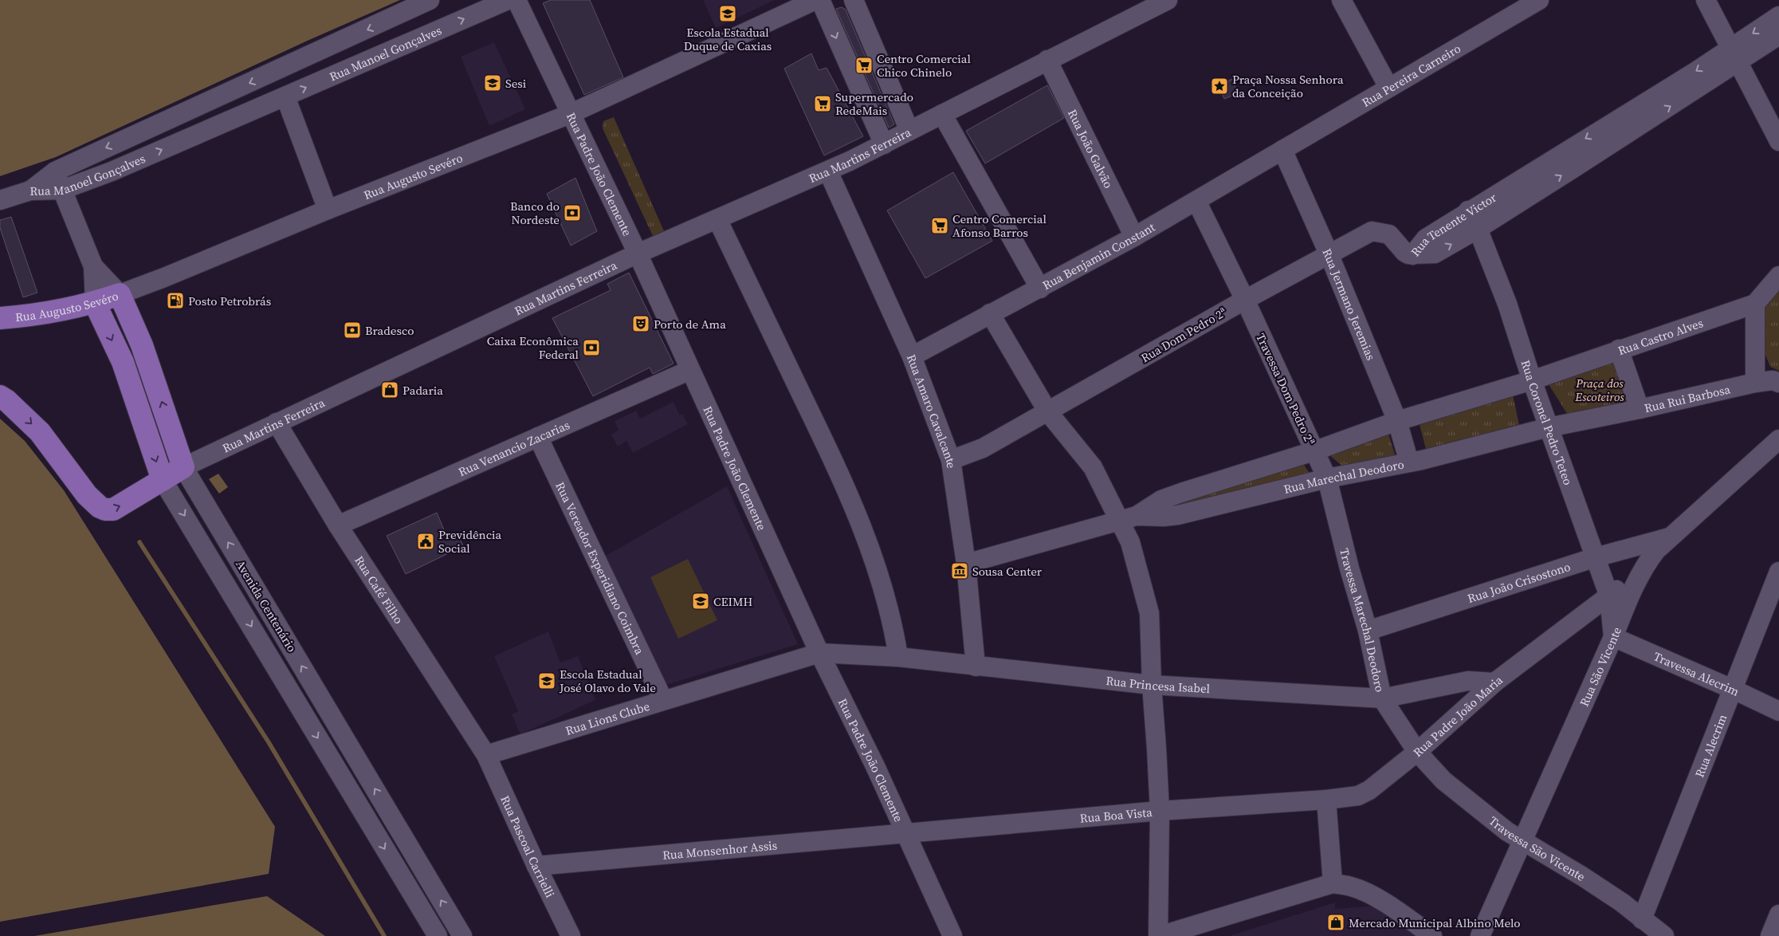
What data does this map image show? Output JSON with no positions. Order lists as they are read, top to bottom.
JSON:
{
  "streets": {
    "main road": ["Rua Martins Ferreira", "Rua Augusto Sevéro", "Avenida Centenário"],
    "street": [
      "Rua Manoel Gonçalves",
      "Rua Pereira Carneiro",
      "Rua João Galvão",
      "Rua Padre João Clemente",
      "Rua Tenente Victor",
      "Rua Benjamin Constant",
      "Rua Jermano Jeremias",
      "Rua Dom Pedro 2ª",
      "Rua Castro Alves",
      "Travessa Dom Pedro 2ª",
      "Rua Rui Barbosa",
      "Rua Amaro Cavalcante",
      "Rua Coronel Pedro Teteo",
      "Rua Venancio Zacarias",
      "Rua Marechal Deodoro",
      "Rua Vereador Experidiano Coimbra",
      "Rua João Crisostono",
      "Rua Café Filho",
      "Travessa Marechal Deodoro",
      "Rua São Vicente",
      "Travessa Alecrim",
      "Rua Princesa Isabel",
      "Rua Padre João Maria",
      "Rua Lions Clube",
      "Rua Alecrim",
      "Rua Boa Vista",
      "Rua Pascoal Carrielli",
      "Travessa São Vicente",
      "Rua Monsenhor Assis"
    ]
  },
  "crossings": [
    ["Rua Manoel Gonçalves", "Avenida Centenário"],
    ["Rua Pereira Carneiro", "Rua Benjamin Constant"],
    ["Rua Pereira Carneiro", "Rua Jermano Jeremias"],
    ["Rua João Galvão", "Rua Martins Ferreira"],
    ["Rua João Galvão", "Rua Benjamin Constant"],
    ["Rua Martins Ferreira", "Rua Padre João Clemente"],
    ["Rua Martins Ferreira", "Rua Amaro Cavalcante"],
    ["Rua Martins Ferreira", "Rua Café Filho"],
    ["Rua Martins Ferreira", "Avenida Centenário"],
    ["Rua Padre João Clemente", "Rua Augusto Sevéro"],
    ["Rua Padre João Clemente", "Rua Venancio Zacarias"],
    ["Rua Padre João Clemente", "Rua Princesa Isabel"],
    ["Rua Padre João Clemente", "Rua Lions Clube"],
    ["Rua Padre João Clemente", "Rua Boa Vista"],
    ["Rua Padre João Clemente", "Rua Monsenhor Assis"],
    ["Rua Augusto Sevéro", "Avenida Centenário"],
    ["Rua Tenente Victor", "Rua Dom Pedro 2ª"],
    ["Rua Tenente Victor", "Rua Coronel Pedro Teteo"],
    ["Rua Benjamin Constant", "Rua Jermano Jeremias"],
    ["Rua Benjamin Constant", "Travessa Dom Pedro 2ª"],
    ["Rua Benjamin Constant", "Rua Amaro Cavalcante"],
    ["Rua Jermano Jeremias", "Rua Dom Pedro 2ª"],
    ["Rua Jermano Jeremias", "Rua Marechal Deodoro"],
    ["Rua Dom Pedro 2ª", "Travessa Dom Pedro 2ª"],
    ["Rua Dom Pedro 2ª", "Rua Amaro Cavalcante"],
    ["Rua Castro Alves", "Rua Coronel Pedro Teteo"],
    ["Rua Castro Alves", "Rua Marechal Deodoro"],
    ["Travessa Dom Pedro 2ª", "Rua Marechal Deodoro"],
    ["Travessa Dom Pedro 2ª", "Travessa Marechal Deodoro"],
    ["Rua Rui Barbosa", "Rua Coronel Pedro Teteo"],
    ["Rua Rui Barbosa", "Rua Marechal Deodoro"],
    ["Rua Amaro Cavalcante", "Rua Marechal Deodoro"],
    ["Rua Amaro Cavalcante", "Rua Princesa Isabel"],
    ["Rua Coronel Pedro Teteo", "Rua Marechal Deodoro"],
    ["Rua Coronel Pedro Teteo", "Rua João Crisostono"],
    ["Rua Coronel Pedro Teteo", "Rua São Vicente"],
    ["Rua Coronel Pedro Teteo", "Travessa Alecrim"],
    ["Rua Coronel Pedro Teteo", "Rua Padre João Maria"],
    ["Rua Venancio Zacarias", "Rua Vereador Experidiano Coimbra"],
    ["Rua Venancio Zacarias", "Rua Café Filho"],
    ["Rua Marechal Deodoro", "Travessa Marechal Deodoro"],
    ["Rua Vereador Experidiano Coimbra", "Rua Lions Clube"],
    ["Rua João Crisostono", "Travessa Marechal Deodoro"],
    ["Rua João Crisostono", "Rua São Vicente"],
    ["Rua Café Filho", "Rua Lions Clube"],
    ["Rua Café Filho", "Rua Pascoal Carrielli"],
    ["Travessa Marechal Deodoro", "Rua Princesa Isabel"],
    ["Travessa Marechal Deodoro", "Rua Padre João Maria"],
    ["Travessa Marechal Deodoro", "Travessa São Vicente"],
    ["Rua São Vicente", "Travessa Alecrim"],
    ["Rua São Vicente", "Rua Padre João Maria"],
    ["Rua São Vicente", "Travessa São Vicente"],
    ["Travessa Alecrim", "Rua Alecrim"],
    ["Rua Princesa Isabel", "Rua Padre João Maria"],
    ["Rua Princesa Isabel", "Rua Lions Clube"],
    ["Rua Padre João Maria", "Rua Boa Vista"],
    ["Rua Padre João Maria", "Travessa São Vicente"],
    ["Rua Lions Clube", "Rua Pascoal Carrielli"],
    ["Rua Alecrim", "Travessa São Vicente"],
    ["Rua Boa Vista", "Rua Monsenhor Assis"],
    ["Rua Pascoal Carrielli", "Rua Monsenhor Assis"]
  ],
  "parks": ["Praça dos Escoteiros"],
  "places": {
    "school or university": [
      "Escola Estadual Duque de Caxias",
      "Sesi",
      "CEIMH",
      "Escola Estadual José Olavo do Vale"
    ],
    "supermarket": ["Centro Comercial Chico Chinelo", "Supermercado RedeMais", "Centro Comercial Afonso Barros"],
    "place": ["Praça Nossa Senhora da Conceição"],
    "bank": ["Banco do Nordeste", "Bradesco", "Caixa Econômica Federal"],
    "fuel station": ["Posto Petrobrás"],
    "theatre": ["Porto de Ama"],
    "shop": ["Padaria", "Mercado Municipal Albino Melo"],
    "public building": ["Previdência Social"],
    "museum": ["Sousa Center"]
  }
}
